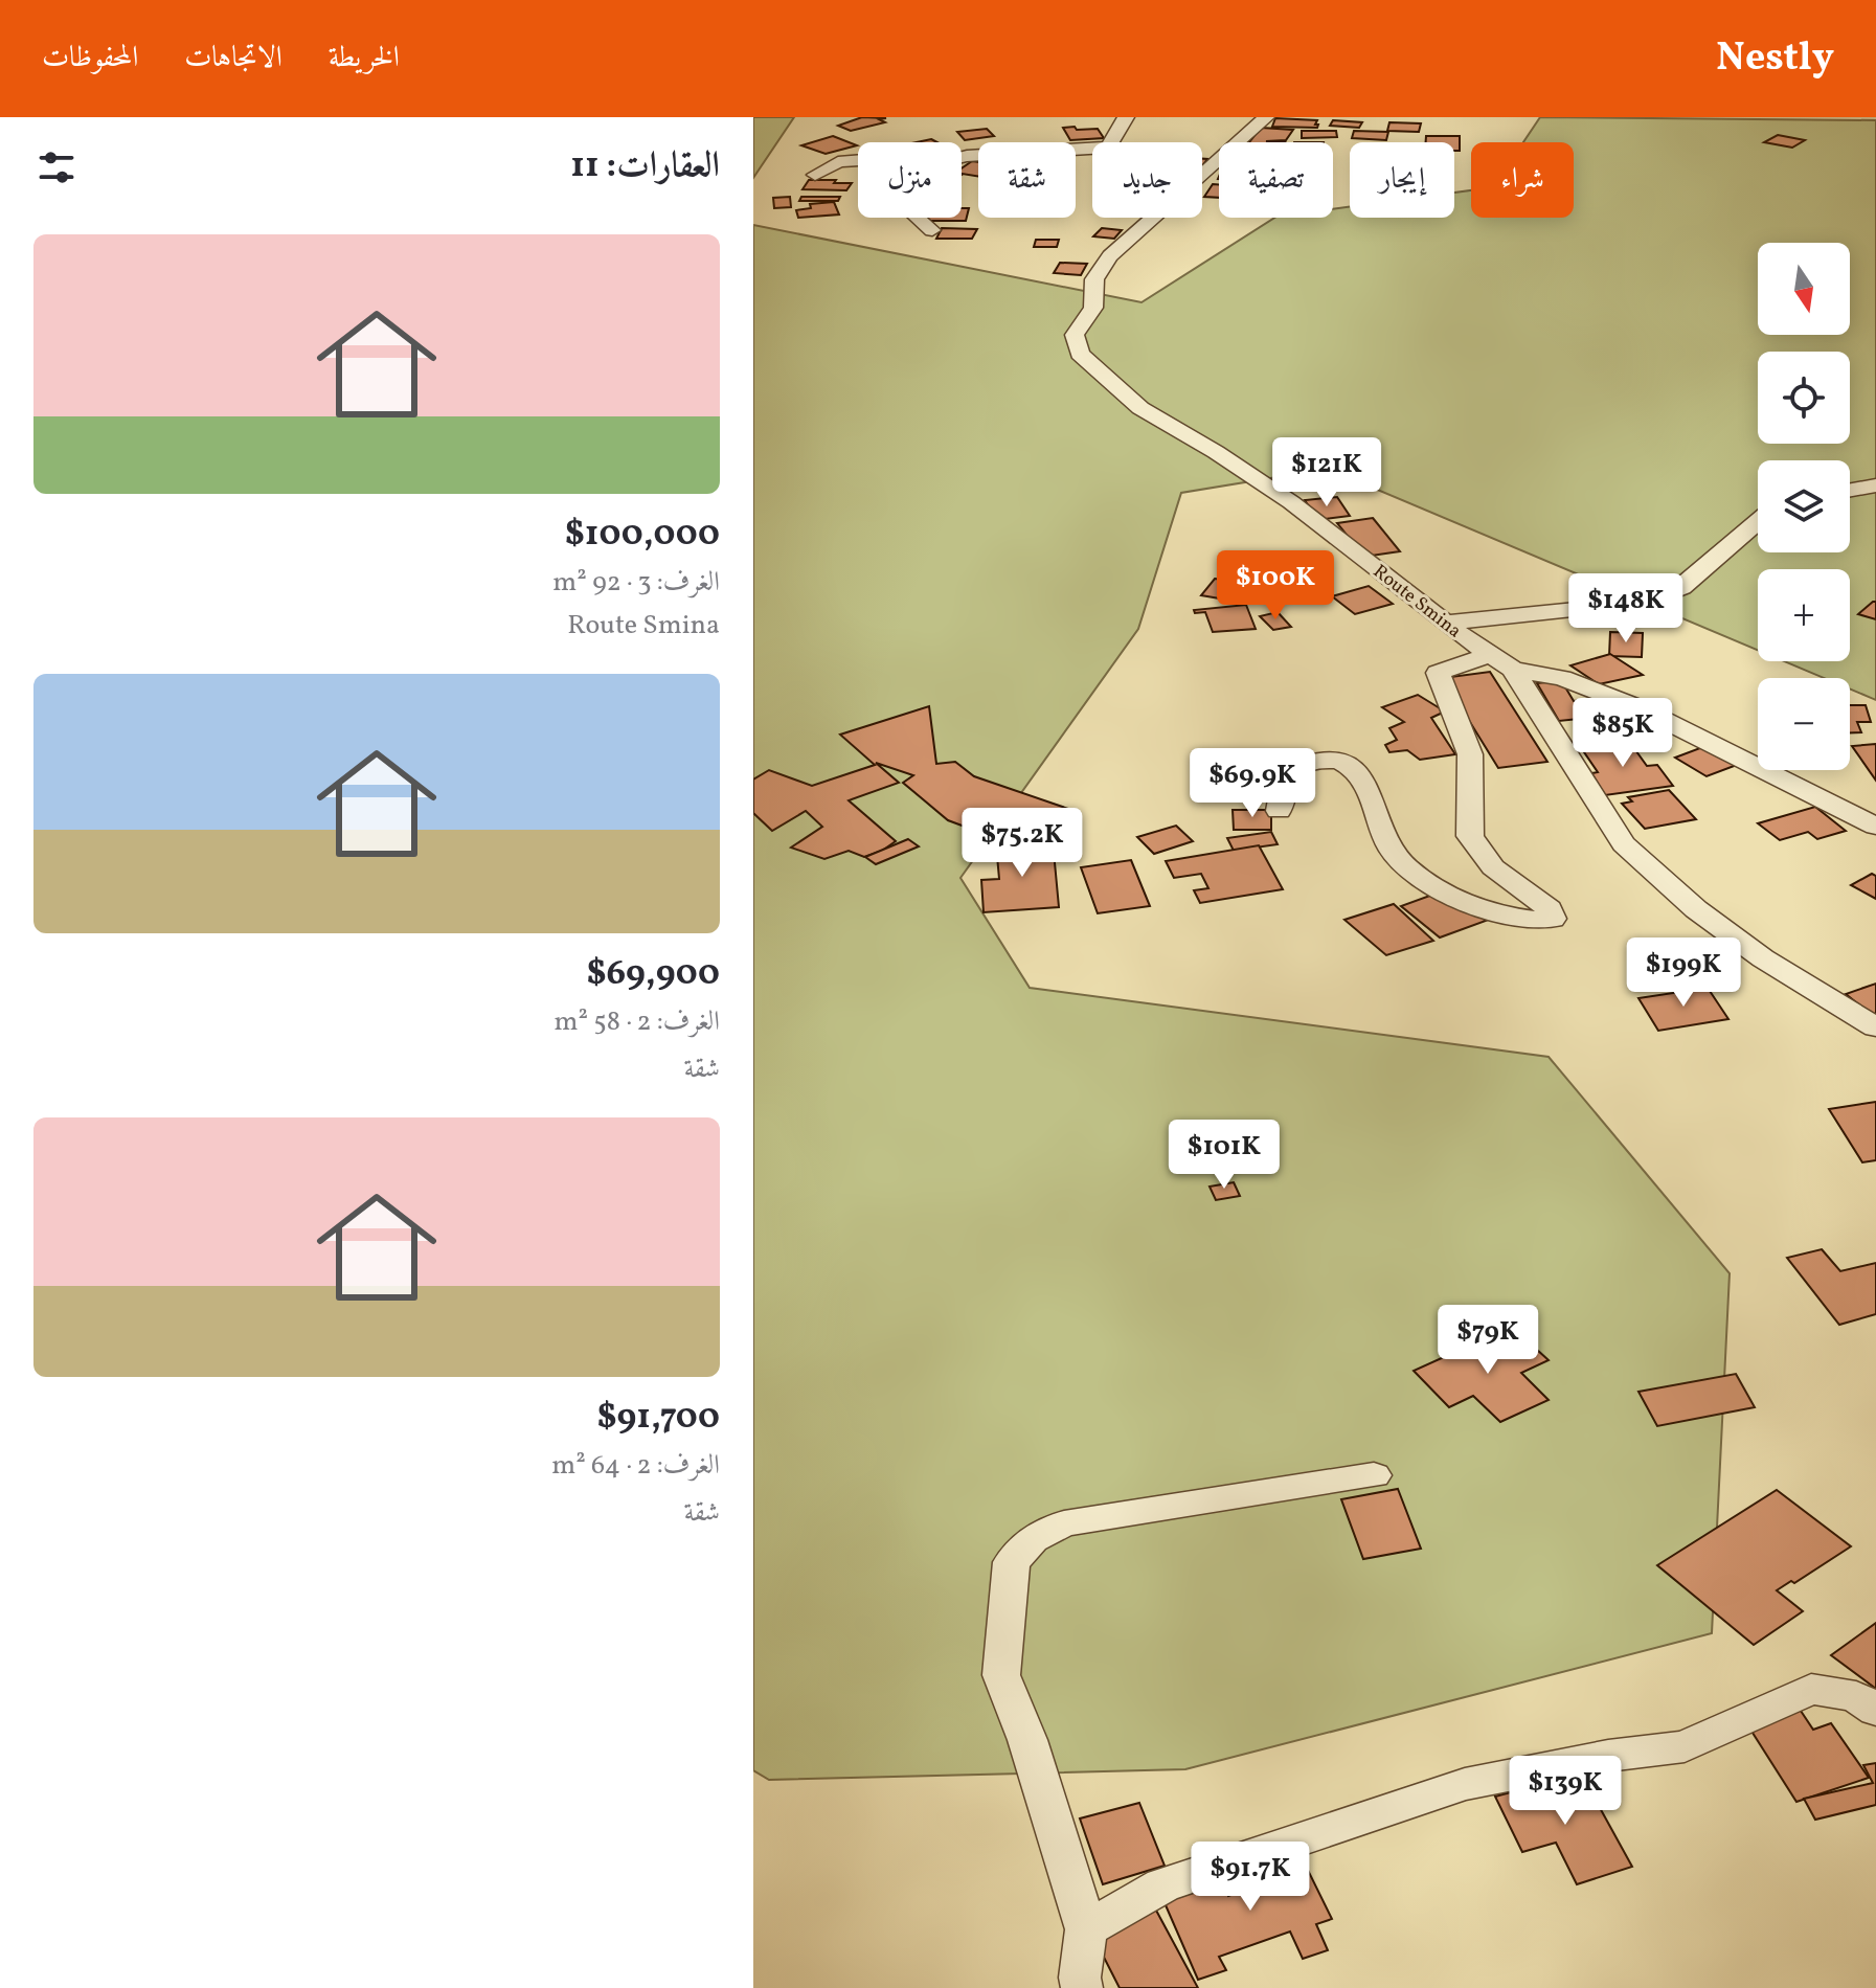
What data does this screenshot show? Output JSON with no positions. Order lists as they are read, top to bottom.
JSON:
{
  "streets": {
    "street": ["Route Smina"]
  },
  "north": "bottom",
  "page": {
    "header": "Nestly",
    "nav": ["الخريطة", "الاتجاهات", "المحفوظات"],
    "heading": "العقارات: 11",
    "chip": [
      "شراء",
      "إيجار",
      "تصفية",
      "جديد",
      "شقة",
      "منزل"
    ],
    "list": [
      {
        "name": "$100,000",
        "note": "الغرف: 3 · 92 m² · Route Smina"
      },
      {
        "name": "$69,900",
        "note": "الغرف: 2 · 58 m² · شقة"
      },
      {
        "name": "$91,700",
        "note": "الغرف: 2 · 64 m² · شقة"
      }
    ],
    "map_buttons": ["+", "−"],
    "price": [
      "$121K",
      "$100K",
      "$148K",
      "$85K",
      "$69.9K",
      "$75.2K",
      "$199K",
      "$101K",
      "$79K",
      "$139K",
      "$91.7K"
    ]
  }
}
